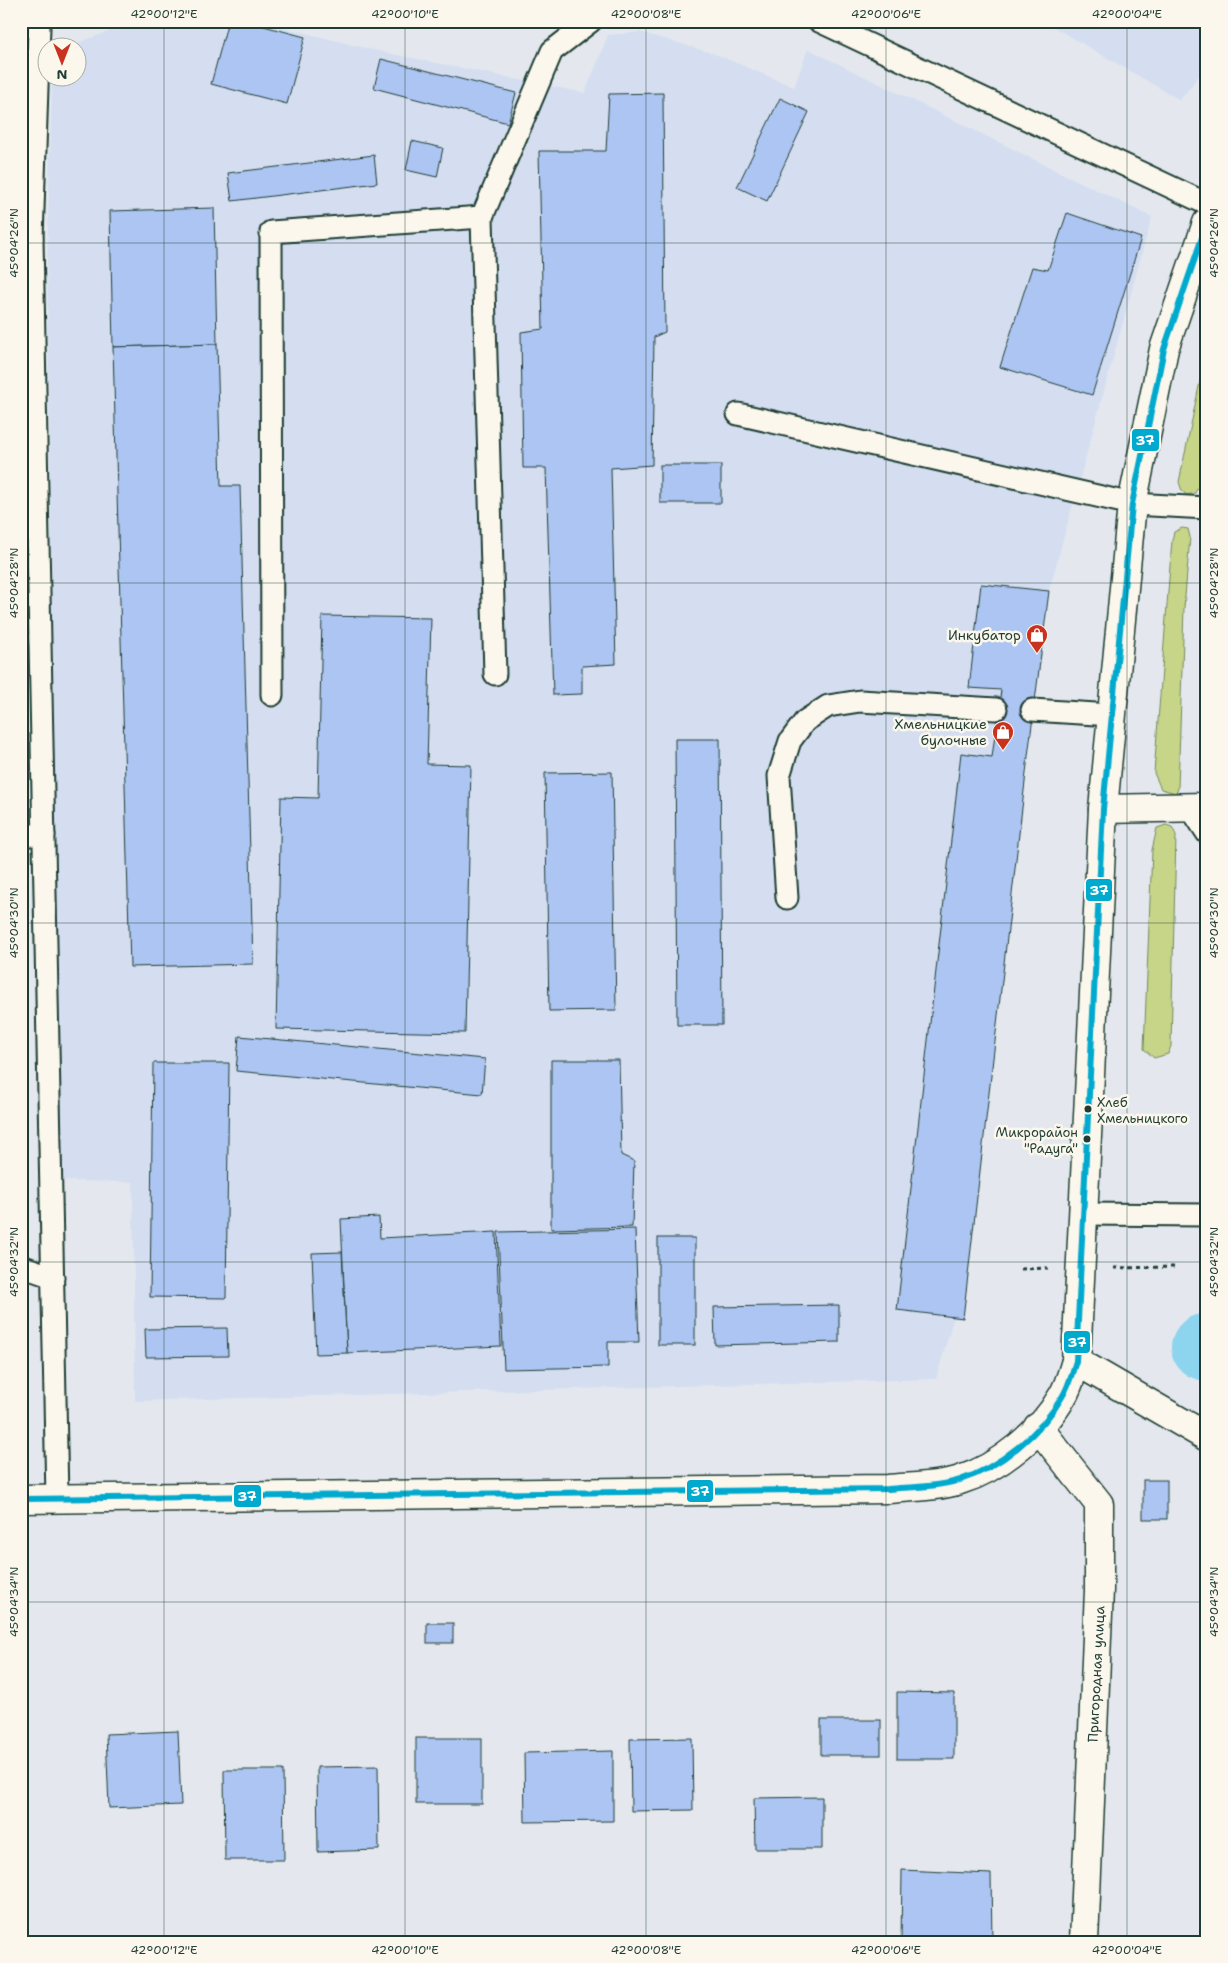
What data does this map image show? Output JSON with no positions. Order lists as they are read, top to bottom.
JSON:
{
  "streets": {
    "street": ["Пригородная улица"]
  },
  "places": {
    "shop": ["Инкубатор", "Хмельницкие булочные"],
    "other": ["Хлеб Хмельницкого", "Микрорайон \"Радуга\""]
  },
  "lines": ["transit line 37"],
  "north": "bottom",
  "coordinates": [
    "42°00'12\"E",
    "42°00'10\"E",
    "42°00'08\"E",
    "42°00'06\"E",
    "42°00'04\"E",
    "45°04'26\"N",
    "45°04'28\"N",
    "45°04'30\"N",
    "45°04'32\"N",
    "45°04'34\"N"
  ]
}
